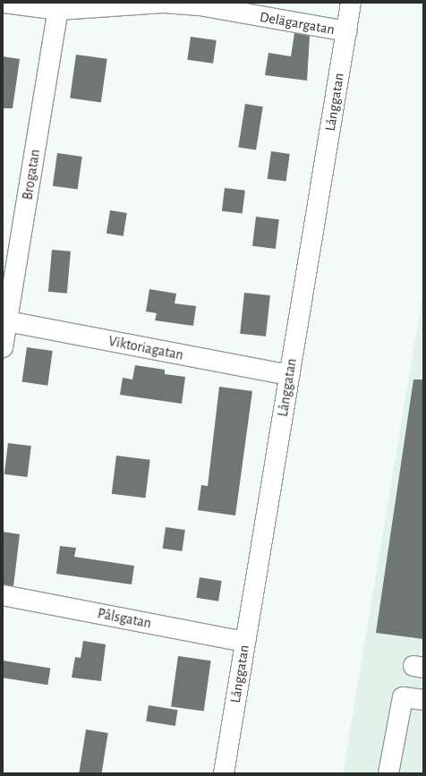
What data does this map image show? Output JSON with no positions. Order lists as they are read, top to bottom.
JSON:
{
  "streets": {
    "street": [
      "Delägargatan",
      "Långgatan",
      "Brogatan",
      "Viktoriagatan",
      "Pålsgatan"
    ]
  },
  "crossings": [
    ["Delägargatan", "Långgatan"],
    ["Delägargatan", "Brogatan"],
    ["Långgatan", "Viktoriagatan"],
    ["Långgatan", "Pålsgatan"],
    ["Brogatan", "Viktoriagatan"]
  ]
}
